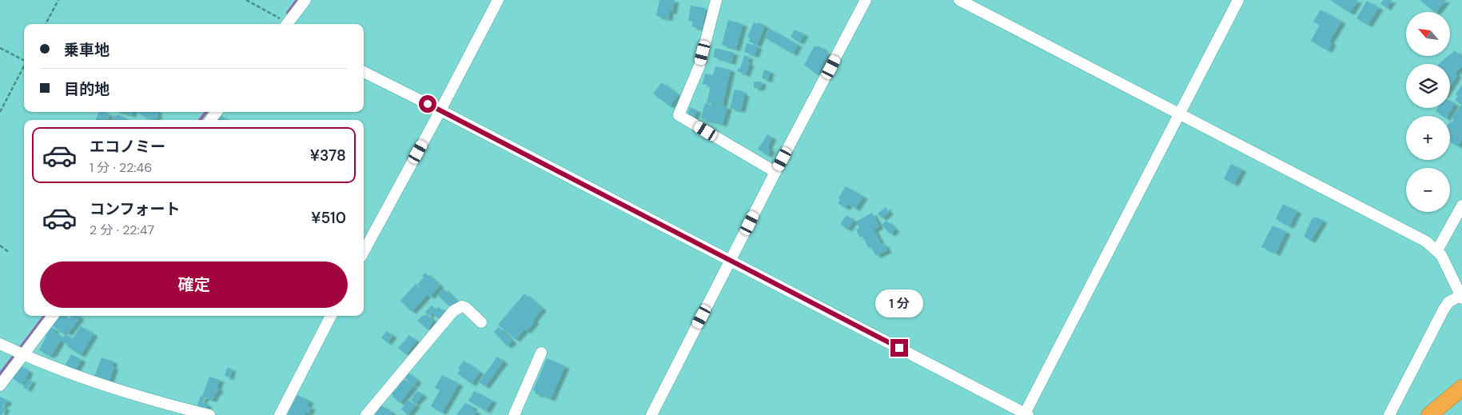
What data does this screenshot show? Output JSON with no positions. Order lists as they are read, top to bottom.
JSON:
{
  "north": "top left",
  "page": {
    "map_buttons": ["+", "−"],
    "banner": ["乗車地", "目的地"],
    "list": [
      {
        "name": "エコノミー",
        "note": "1 分 · 22:46",
        "value": "¥378"
      },
      {
        "name": "コンフォート",
        "note": "2 分 · 22:47",
        "value": "¥510"
      }
    ],
    "buttons": "確定",
    "bubble": "1 分"
  }
}
